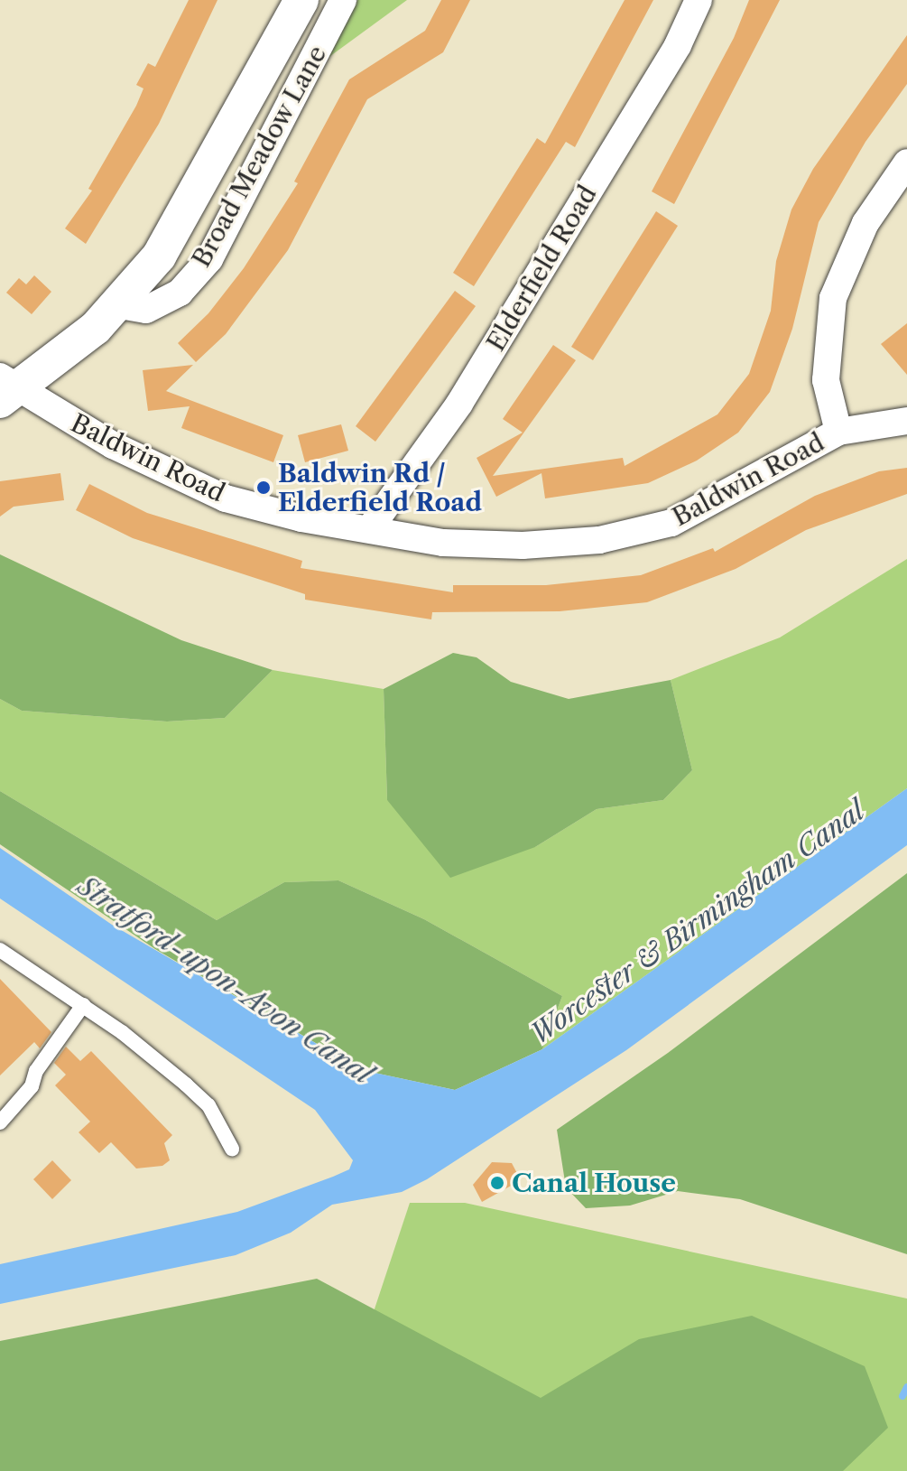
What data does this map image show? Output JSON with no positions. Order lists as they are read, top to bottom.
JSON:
{
  "streets": {
    "street": ["Broad Meadow Lane", "Elderfield Road", "Baldwin Road"]
  },
  "crossings": [
    ["Broad Meadow Lane", "Baldwin Road"],
    ["Elderfield Road", "Baldwin Road"]
  ],
  "water": ["Worcester & Birmingham Canal", "Stratford-upon-Avon Canal"],
  "places": ["Baldwin Rd / Elderfield Road", "Canal House"]
}
